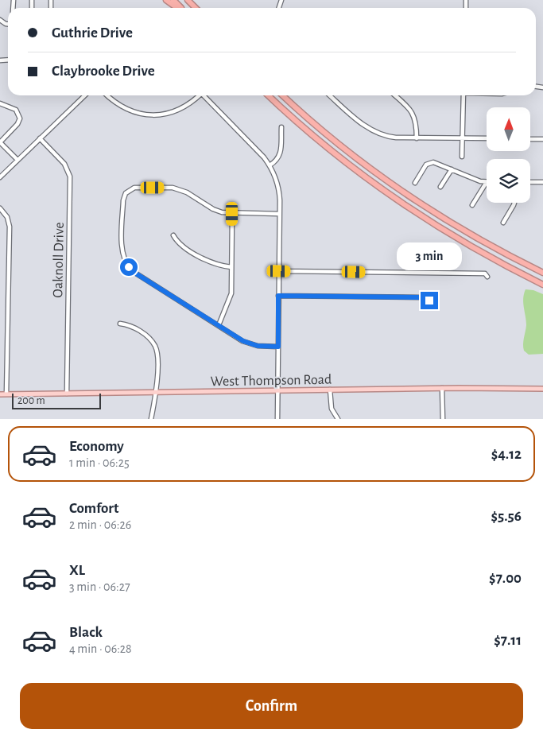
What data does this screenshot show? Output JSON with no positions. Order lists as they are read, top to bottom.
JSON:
{
  "streets": {
    "main road": ["West Thompson Road"],
    "street": ["Oaknoll Drive"]
  },
  "crossings": [
    ["Oaknoll Drive", "West Thompson Road"]
  ],
  "scale_bar": "200 m",
  "north": "top",
  "page": {
    "banner": ["Guthrie Drive", "Claybrooke Drive"],
    "bubble": "3 min",
    "scale": "200 m",
    "list": [
      {
        "name": "Economy",
        "note": "1 min · 06:25",
        "value": "$4.12"
      },
      {
        "name": "Comfort",
        "note": "2 min · 06:26",
        "value": "$5.56"
      },
      {
        "name": "XL",
        "note": "3 min · 06:27",
        "value": "$7.00"
      },
      {
        "name": "Black",
        "note": "4 min · 06:28",
        "value": "$7.11"
      }
    ],
    "buttons": "Confirm"
  }
}
